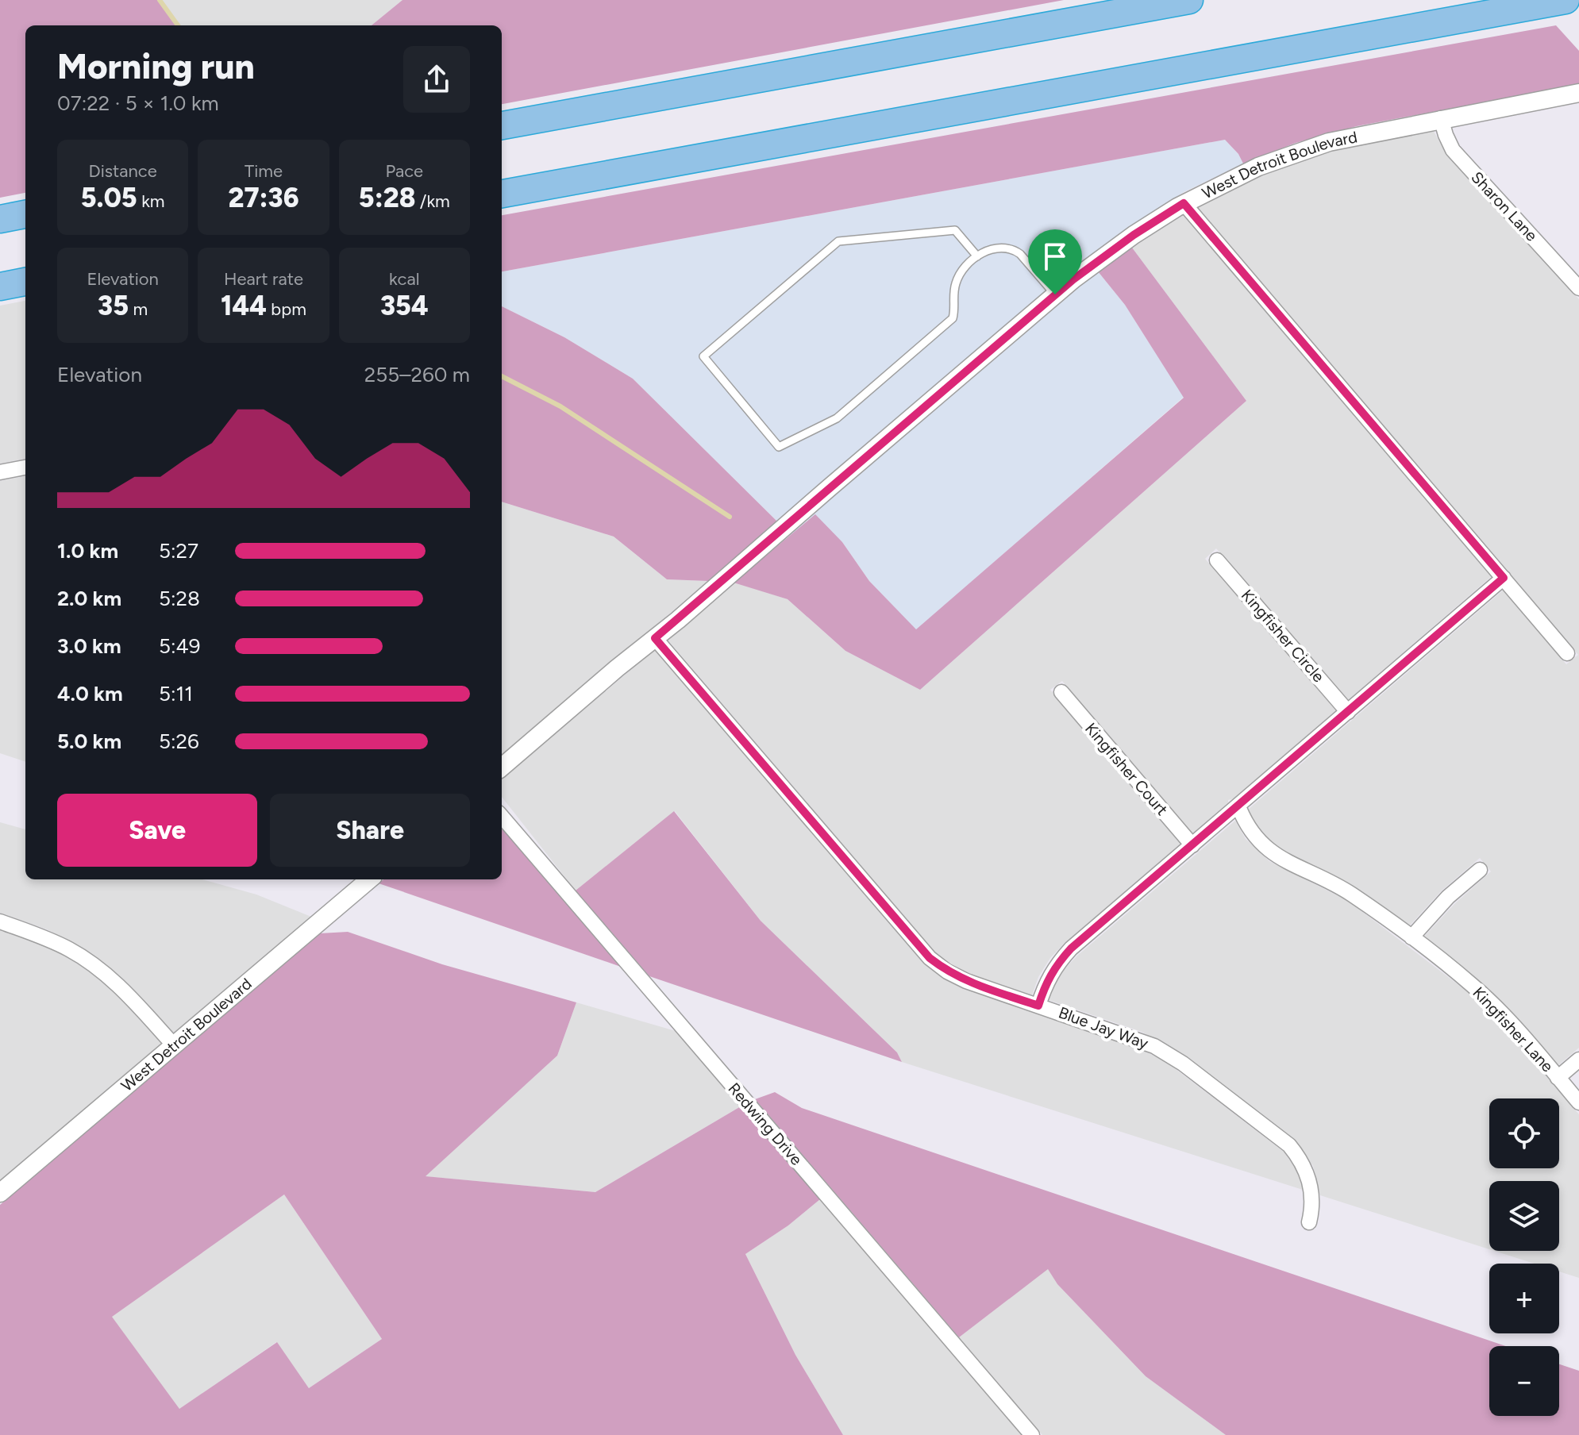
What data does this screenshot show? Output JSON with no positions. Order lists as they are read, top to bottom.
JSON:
{
  "streets": {
    "street": [
      "West Detroit Boulevard",
      "Sharon Lane",
      "Kingfisher Circle",
      "Kingfisher Court",
      "Blue Jay Way",
      "Kingfisher Lane",
      "Redwing Drive"
    ]
  },
  "crossings": [
    ["West Detroit Boulevard", "Sharon Lane"],
    ["West Detroit Boulevard", "Blue Jay Way"]
  ],
  "page": {
    "heading": ["Morning run", "07:22 · 5 × 1.0 km"],
    "stats": [
      ["Distance", "5.05 km"],
      ["Time", "27:36"],
      ["Pace", "5:28 /km"],
      ["Elevation", "35 m"],
      ["Heart rate", "144 bpm"],
      ["kcal", "354"]
    ],
    "chart": ["Elevation", "255–260 m"],
    "list": [
      {
        "name": "1.0 km",
        "note": "5:27"
      },
      {
        "name": "2.0 km",
        "note": "5:28"
      },
      {
        "name": "3.0 km",
        "note": "5:49"
      },
      {
        "name": "4.0 km",
        "note": "5:11"
      },
      {
        "name": "5.0 km",
        "note": "5:26"
      }
    ],
    "buttons": ["Save", "Share"],
    "map_buttons": ["+", "−"]
  }
}
